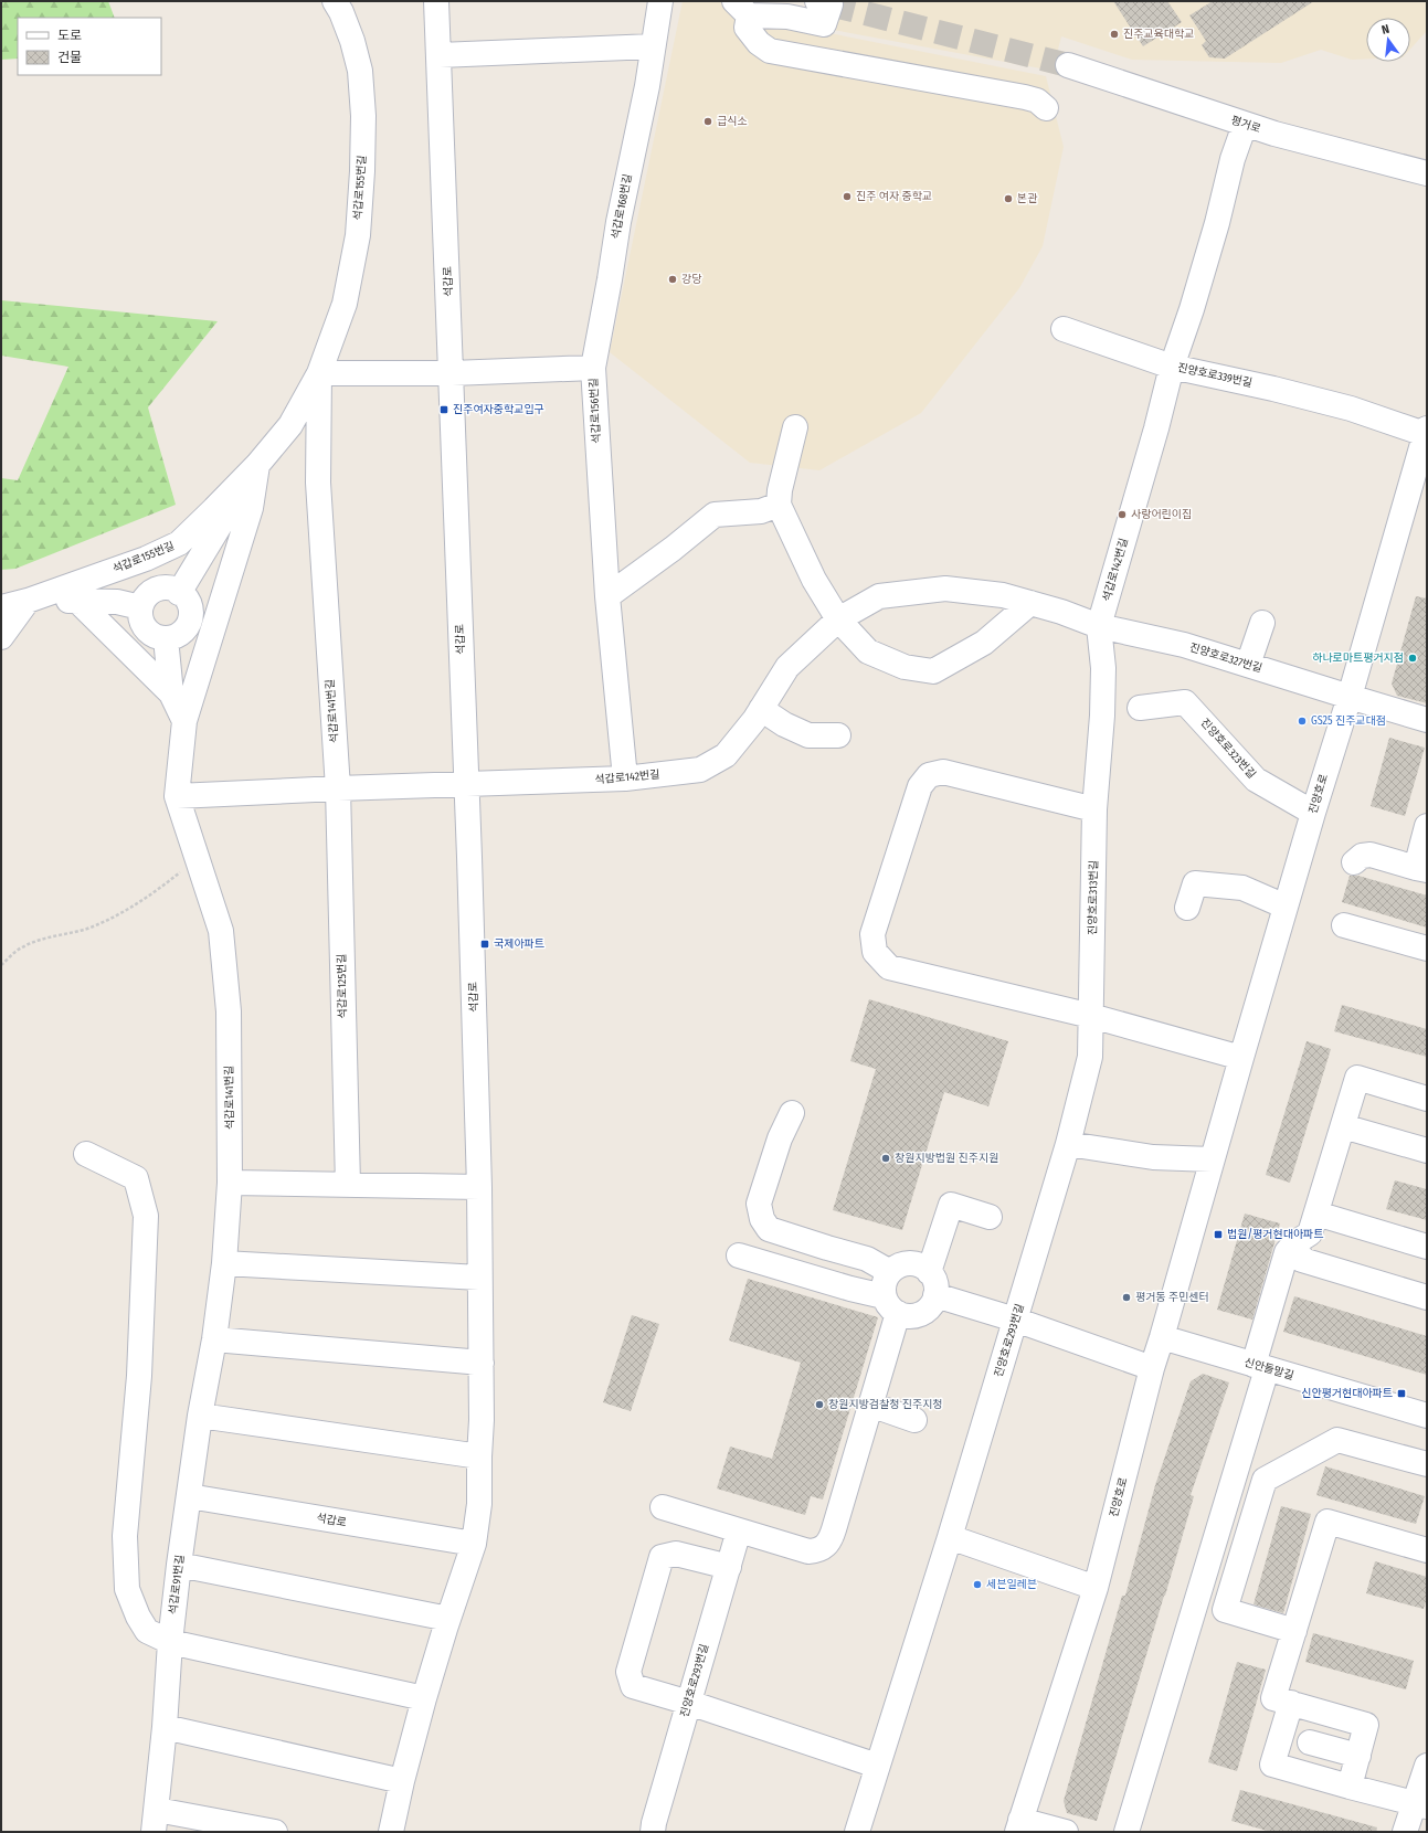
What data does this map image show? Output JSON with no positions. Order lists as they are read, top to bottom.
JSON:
{
  "streets": {
    "street": [
      "평거로",
      "석갑로155번길",
      "석갑로168번길",
      "석갑로",
      "진양호로339번길",
      "석갑로156번길",
      "석갑로142번길",
      "진양호로327번길",
      "석갑로141번길",
      "진양호로323번길",
      "진양호로",
      "진양호로313번길",
      "석갑로125번길",
      "진양호로293번길",
      "신안들말길",
      "석갑로91번길"
    ]
  },
  "crossings": [
    ["평거로", "진양호로339번길"],
    ["석갑로155번길", "석갑로141번길"],
    ["석갑로168번길", "석갑로156번길"],
    ["석갑로", "석갑로156번길"],
    ["석갑로", "석갑로142번길"],
    ["석갑로", "석갑로91번길"],
    ["진양호로339번길", "석갑로142번길"],
    ["진양호로339번길", "진양호로"],
    ["석갑로156번길", "석갑로142번길"],
    ["석갑로142번길", "진양호로327번길"],
    ["석갑로142번길", "진양호로313번길"],
    ["진양호로327번길", "진양호로"],
    ["진양호로327번길", "진양호로313번길"],
    ["석갑로141번길", "석갑로125번길"],
    ["석갑로141번길", "석갑로91번길"],
    ["진양호로323번길", "진양호로"],
    ["진양호로", "신안들말길"],
    ["진양호로313번길", "진양호로293번길"]
  ],
  "places": {
    "other": [
      "진주교육대학교",
      "급식소",
      "진주 여자 중학교",
      "본관",
      "강당",
      "사랑어린이집",
      "하나로마트평거지점",
      "GS25 진주교대점",
      "창원지방법원 진주지원",
      "평거동 주민센터",
      "창원지방검찰청 진주지청",
      "세븐일레븐"
    ],
    "transit": [
      "진주여자중학교입구",
      "국제아파트",
      "법원/평거현대아파트",
      "신안평거현대아파트"
    ]
  },
  "legend": ["도로", "건물"],
  "north": "top"
}
